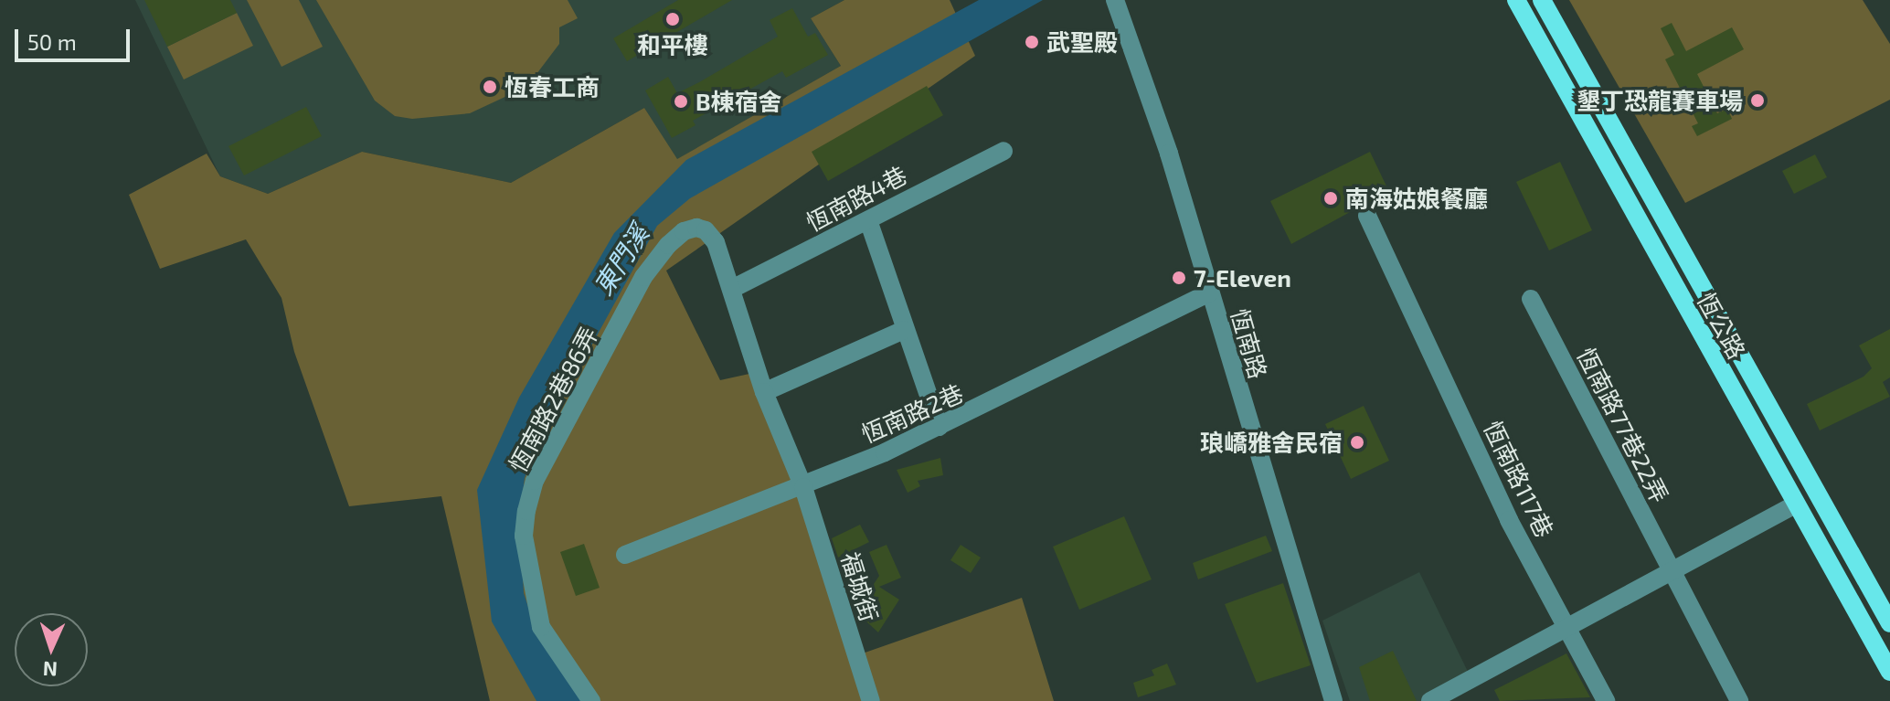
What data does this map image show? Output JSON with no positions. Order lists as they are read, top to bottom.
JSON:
{
  "streets": {
    "main road": ["恆公路"],
    "street": [
      "恆南路4巷",
      "恆南路",
      "恆南路2巷86弄",
      "恆南路2巷",
      "恆南路77巷22弄",
      "恆南路117巷",
      "福城街"
    ]
  },
  "crossings": [
    ["恆南路4巷", "恆南路2巷86弄"],
    ["恆南路", "恆南路2巷"],
    ["恆南路2巷86弄", "恆南路2巷"],
    ["恆南路2巷86弄", "福城街"],
    ["恆南路2巷", "福城街"]
  ],
  "water": ["東門溪"],
  "places": [
    "和平樓",
    "武聖殿",
    "恆春工商",
    "墾丁恐龍賽車場",
    "B棟宿舍",
    "南海姑娘餐廳",
    "7-Eleven",
    "琅嶠雅舍民宿"
  ],
  "scale_bar": "50 m",
  "north": "bottom"
}
